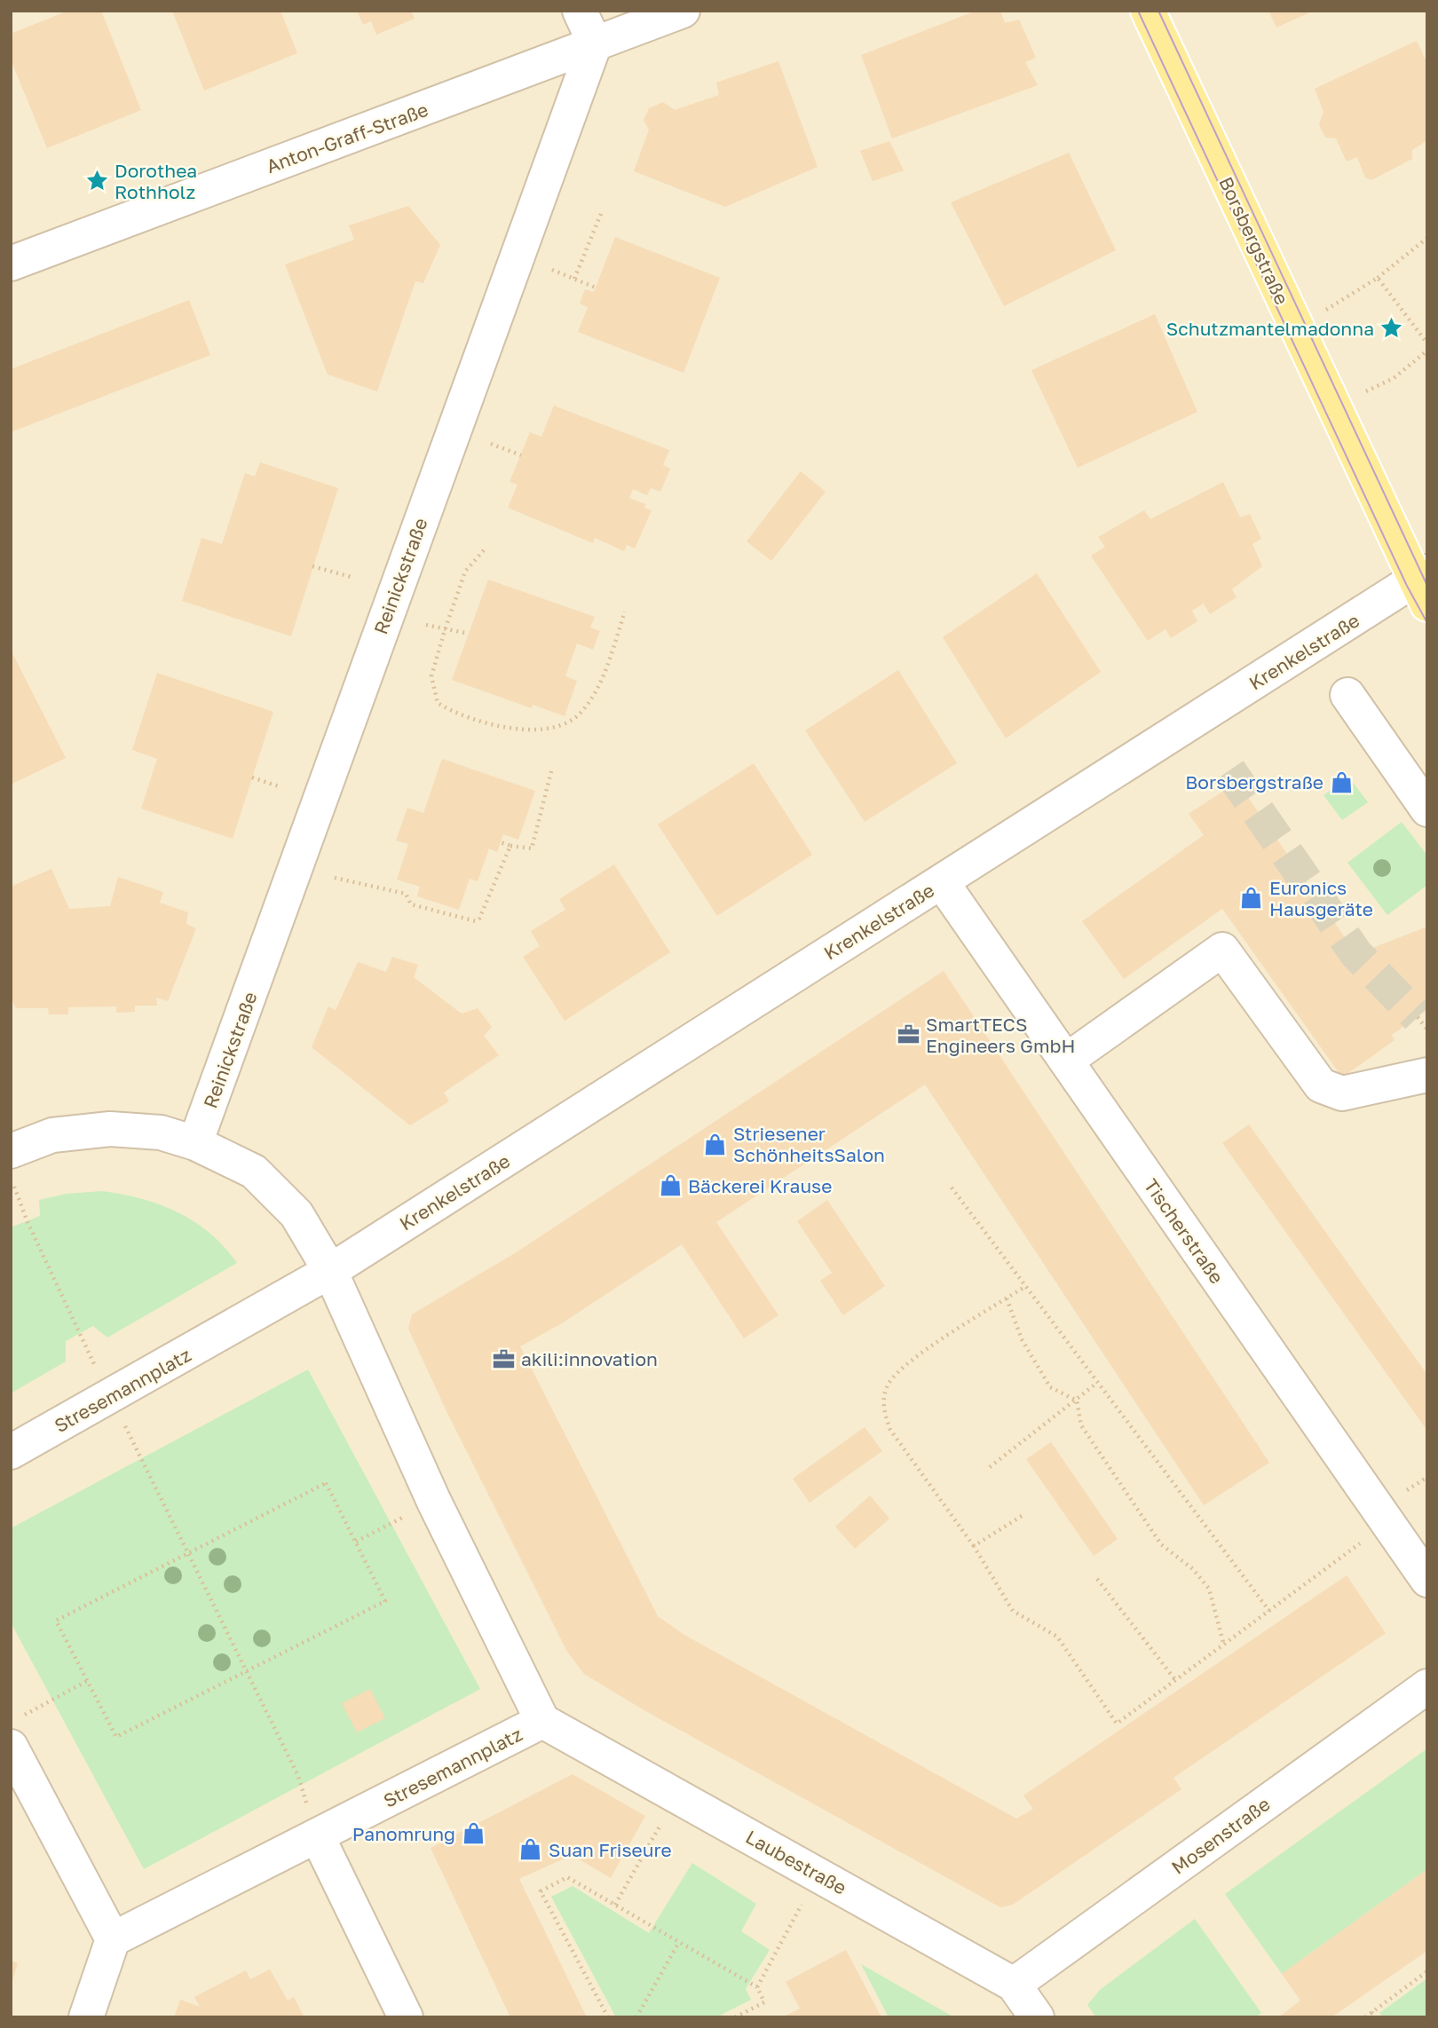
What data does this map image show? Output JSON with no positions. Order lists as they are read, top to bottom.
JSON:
{
  "streets": {
    "main road": ["Borsbergstraße"],
    "street": [
      "Anton-Graff-Straße",
      "Reinickstraße",
      "Krenkelstraße",
      "Tischerstraße",
      "Stresemannplatz",
      "Mosenstraße",
      "Laubestraße"
    ]
  },
  "crossings": [
    ["Anton-Graff-Straße", "Reinickstraße"],
    ["Borsbergstraße", "Krenkelstraße"],
    ["Reinickstraße", "Stresemannplatz"],
    ["Krenkelstraße", "Tischerstraße"],
    ["Krenkelstraße", "Stresemannplatz"],
    ["Stresemannplatz", "Laubestraße"],
    ["Mosenstraße", "Laubestraße"]
  ],
  "places": {
    "place": ["Dorothea Rothholz", "Schutzmantelmadonna"],
    "shop": [
      "Borsbergstraße",
      "Euronics Hausgeräte",
      "Striesener SchönheitsSalon",
      "Bäckerei Krause",
      "Panomrung",
      "Suan Friseure"
    ],
    "office": ["SmartTECS Engineers GmbH", "akili:innovation"]
  }
}
